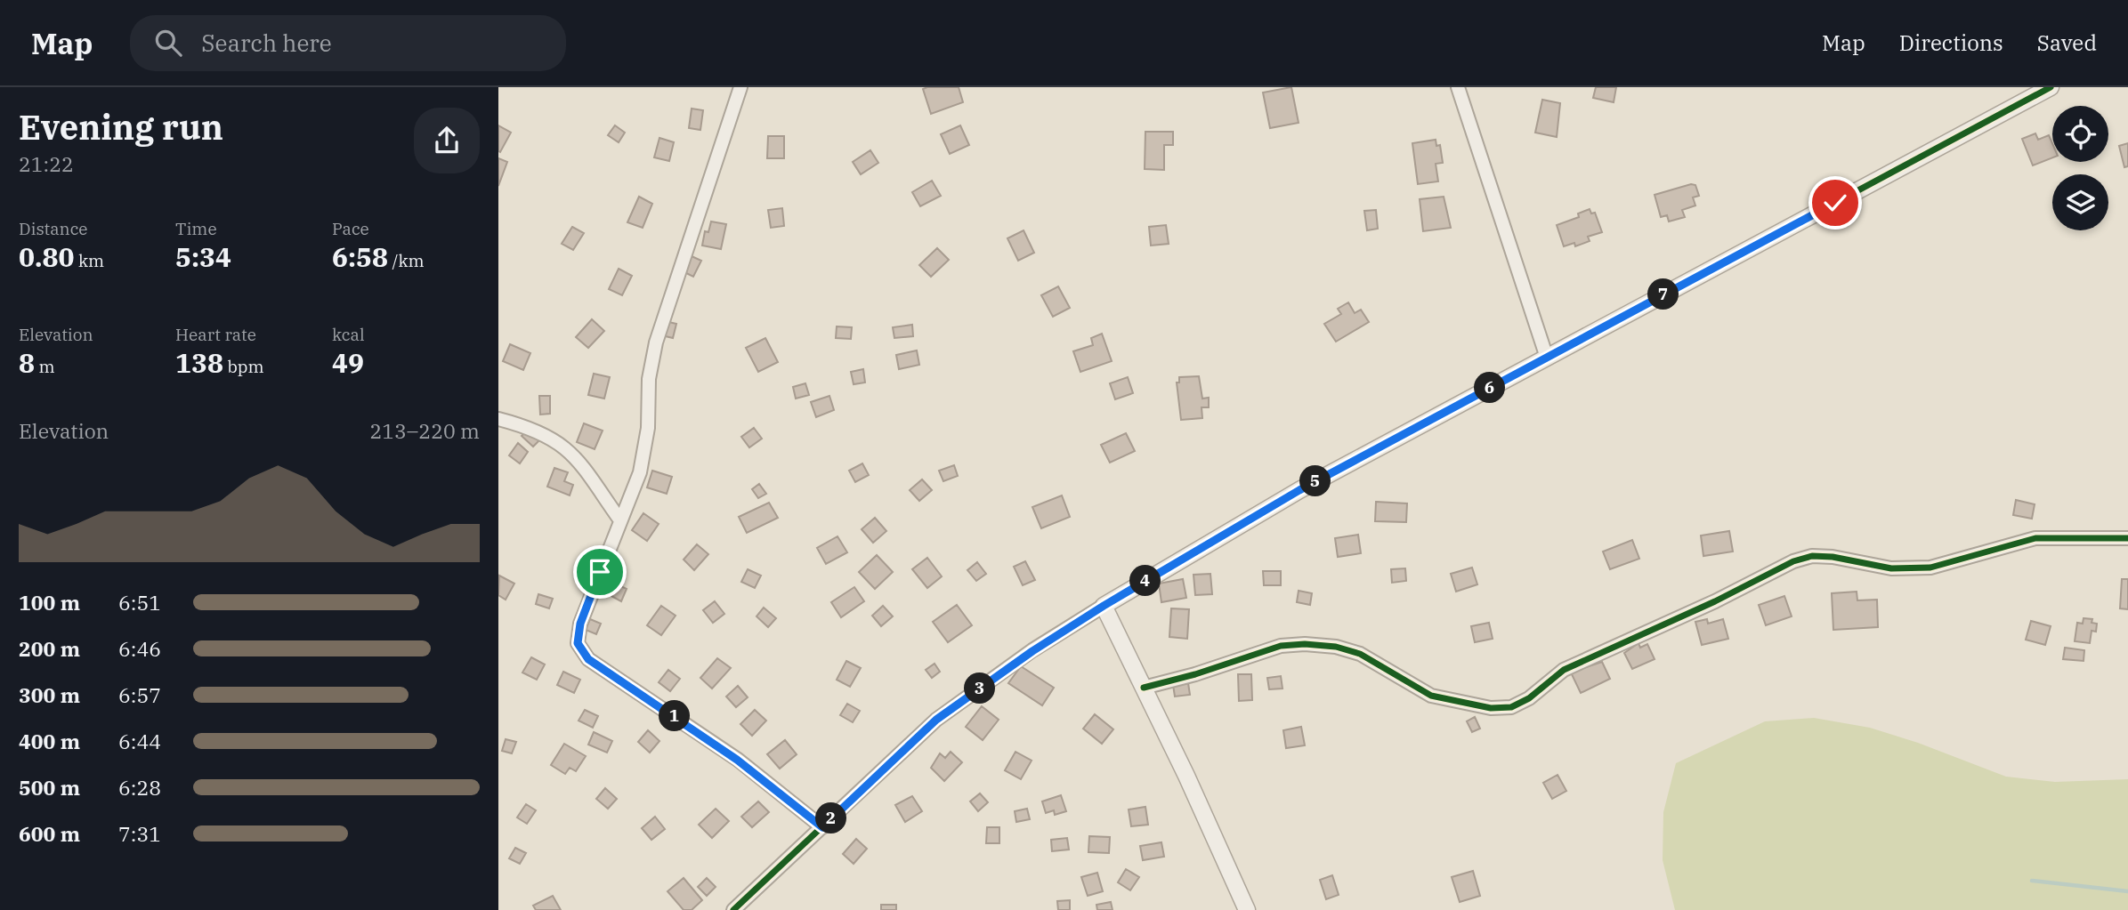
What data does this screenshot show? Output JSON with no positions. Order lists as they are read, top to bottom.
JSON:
{
  "page": {
    "header": "Map",
    "search": "Search here",
    "nav": ["Map", "Directions", "Saved"],
    "heading": ["Evening run", "21:22"],
    "stats": [
      ["Distance", "0.80 km"],
      ["Time", "5:34"],
      ["Pace", "6:58 /km"],
      ["Elevation", "8 m"],
      ["Heart rate", "138 bpm"],
      ["kcal", "49"]
    ],
    "pins": [
      "7",
      "6",
      "5",
      "4",
      "3",
      "1",
      "2"
    ],
    "chart": ["Elevation", "213–220 m"],
    "list": [
      {
        "name": "100 m",
        "note": "6:51"
      },
      {
        "name": "200 m",
        "note": "6:46"
      },
      {
        "name": "300 m",
        "note": "6:57"
      },
      {
        "name": "400 m",
        "note": "6:44"
      },
      {
        "name": "500 m",
        "note": "6:28"
      },
      {
        "name": "600 m",
        "note": "7:31"
      }
    ]
  }
}
